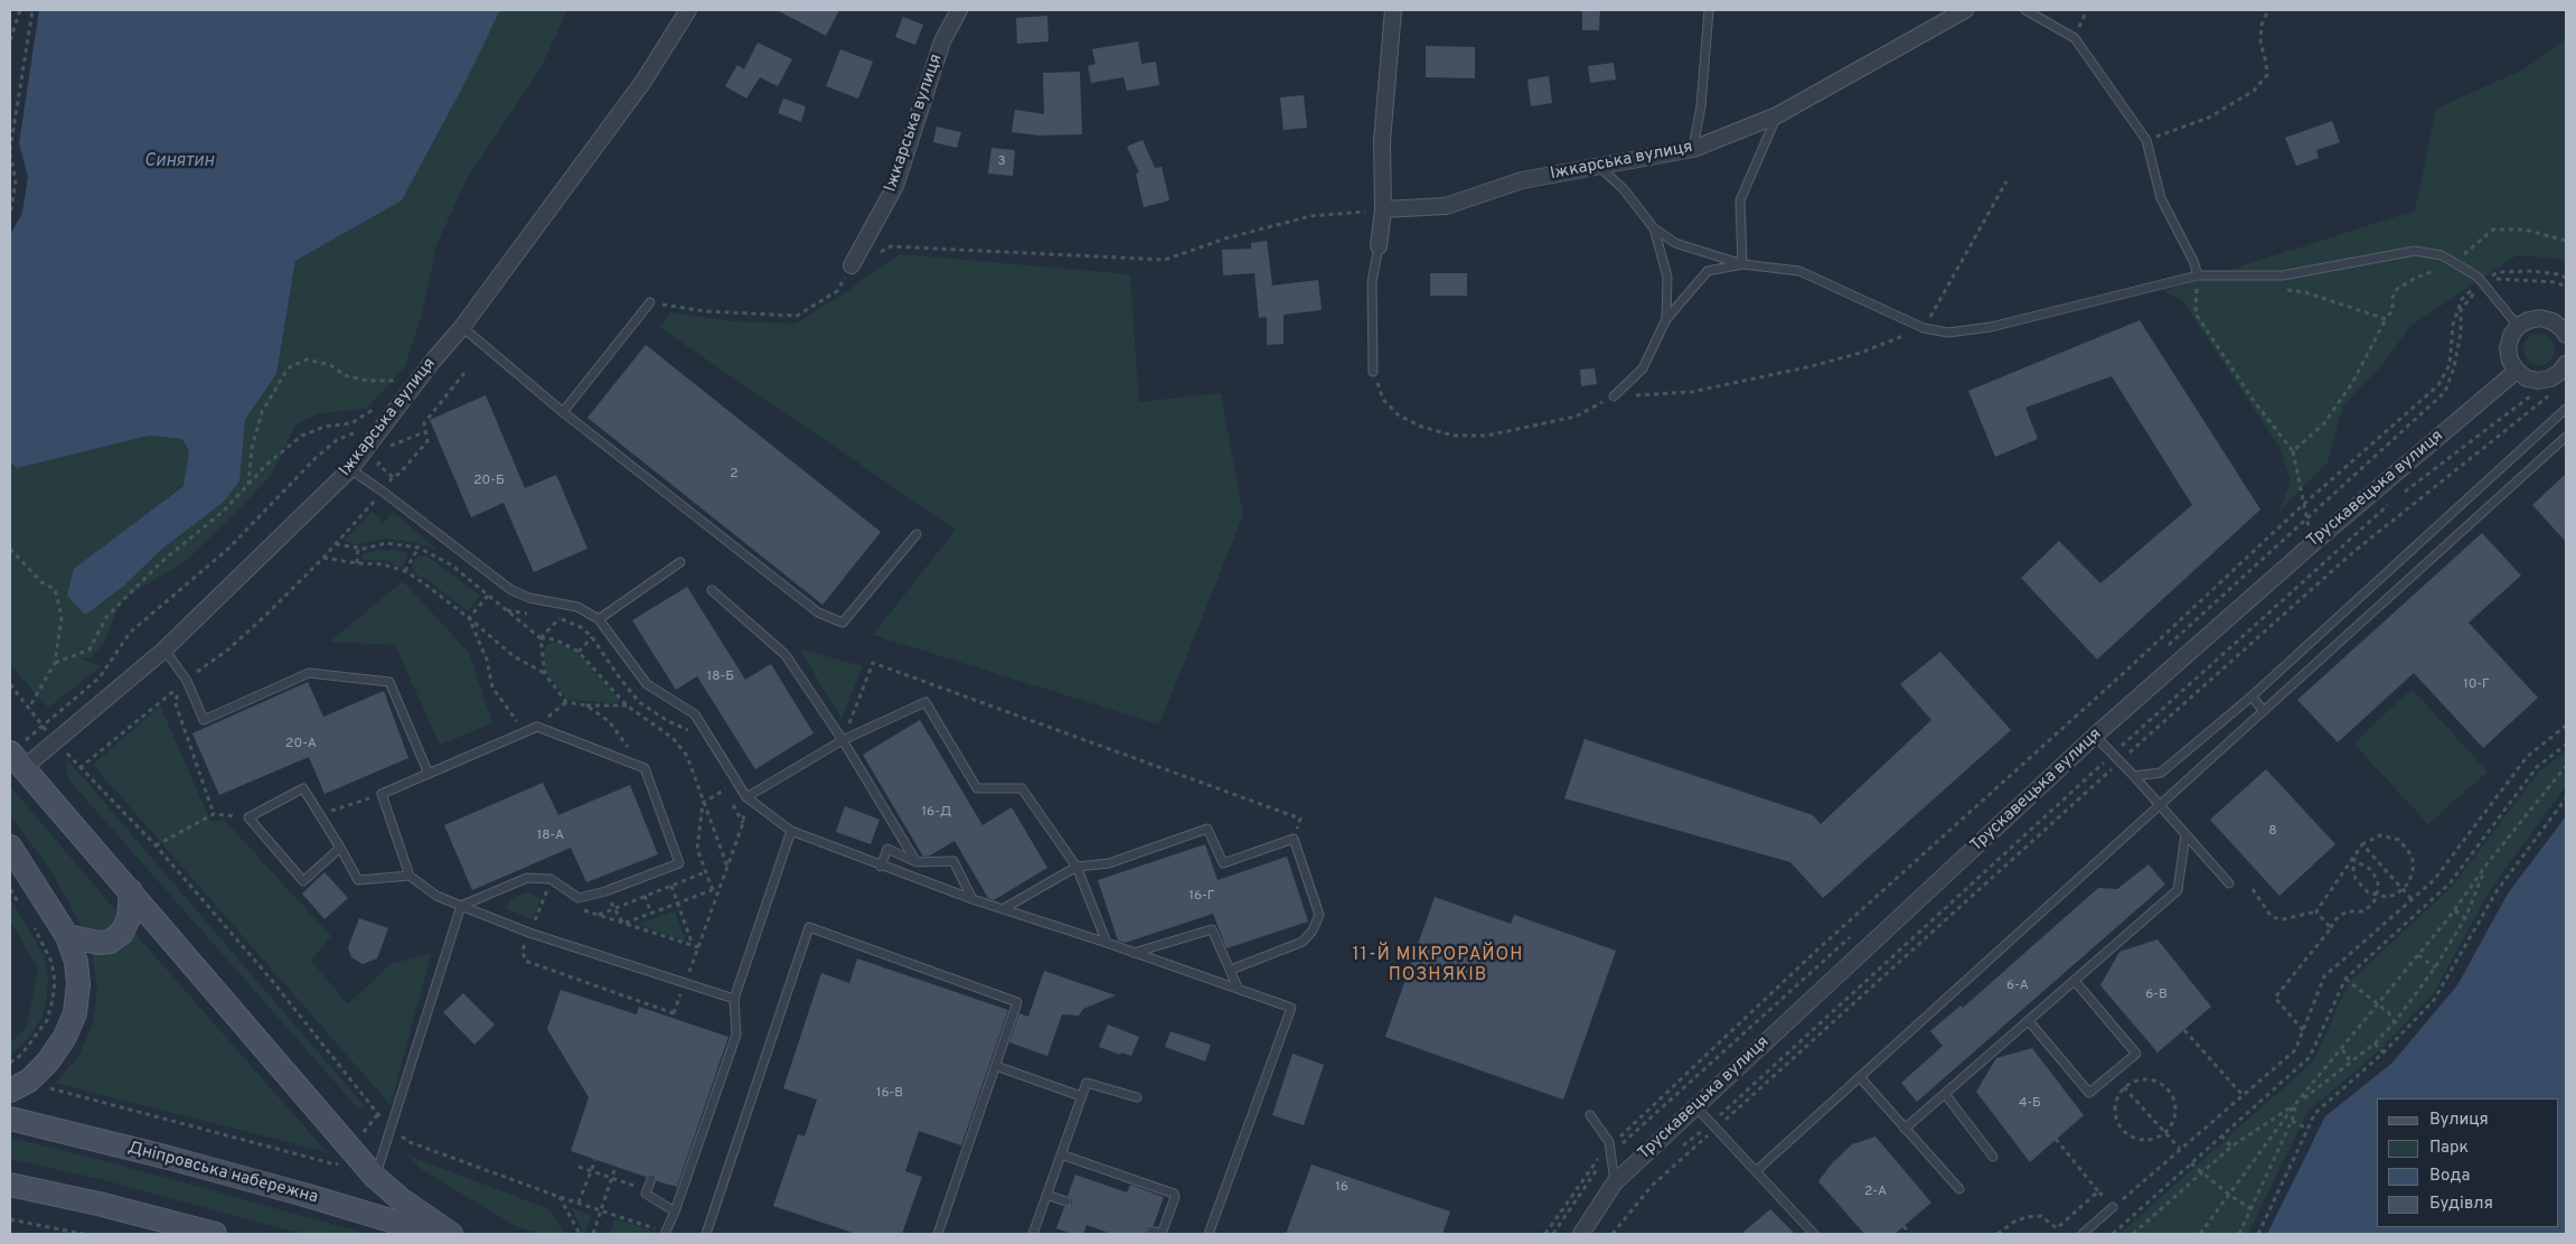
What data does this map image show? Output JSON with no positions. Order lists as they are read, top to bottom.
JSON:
{
  "streets": {
    "main road": ["Дніпровська набережна"],
    "street": ["Іжкарська вулиця", "Трускавецька вулиця"]
  },
  "districts": ["11-Й МІКРОРАЙОН ПОЗНЯКІВ"],
  "water": ["Синятин"],
  "house_numbers": [
    "3",
    "2",
    "20-Б",
    "18-Б",
    "10-Г",
    "20-А",
    "16-Д",
    "8",
    "18-А",
    "16-Г",
    "6-А",
    "6-В",
    "16-В",
    "4-Б",
    "16",
    "2-А"
  ],
  "legend": [
    "Вулиця",
    "Парк",
    "Вода",
    "Будівля"
  ]
}
